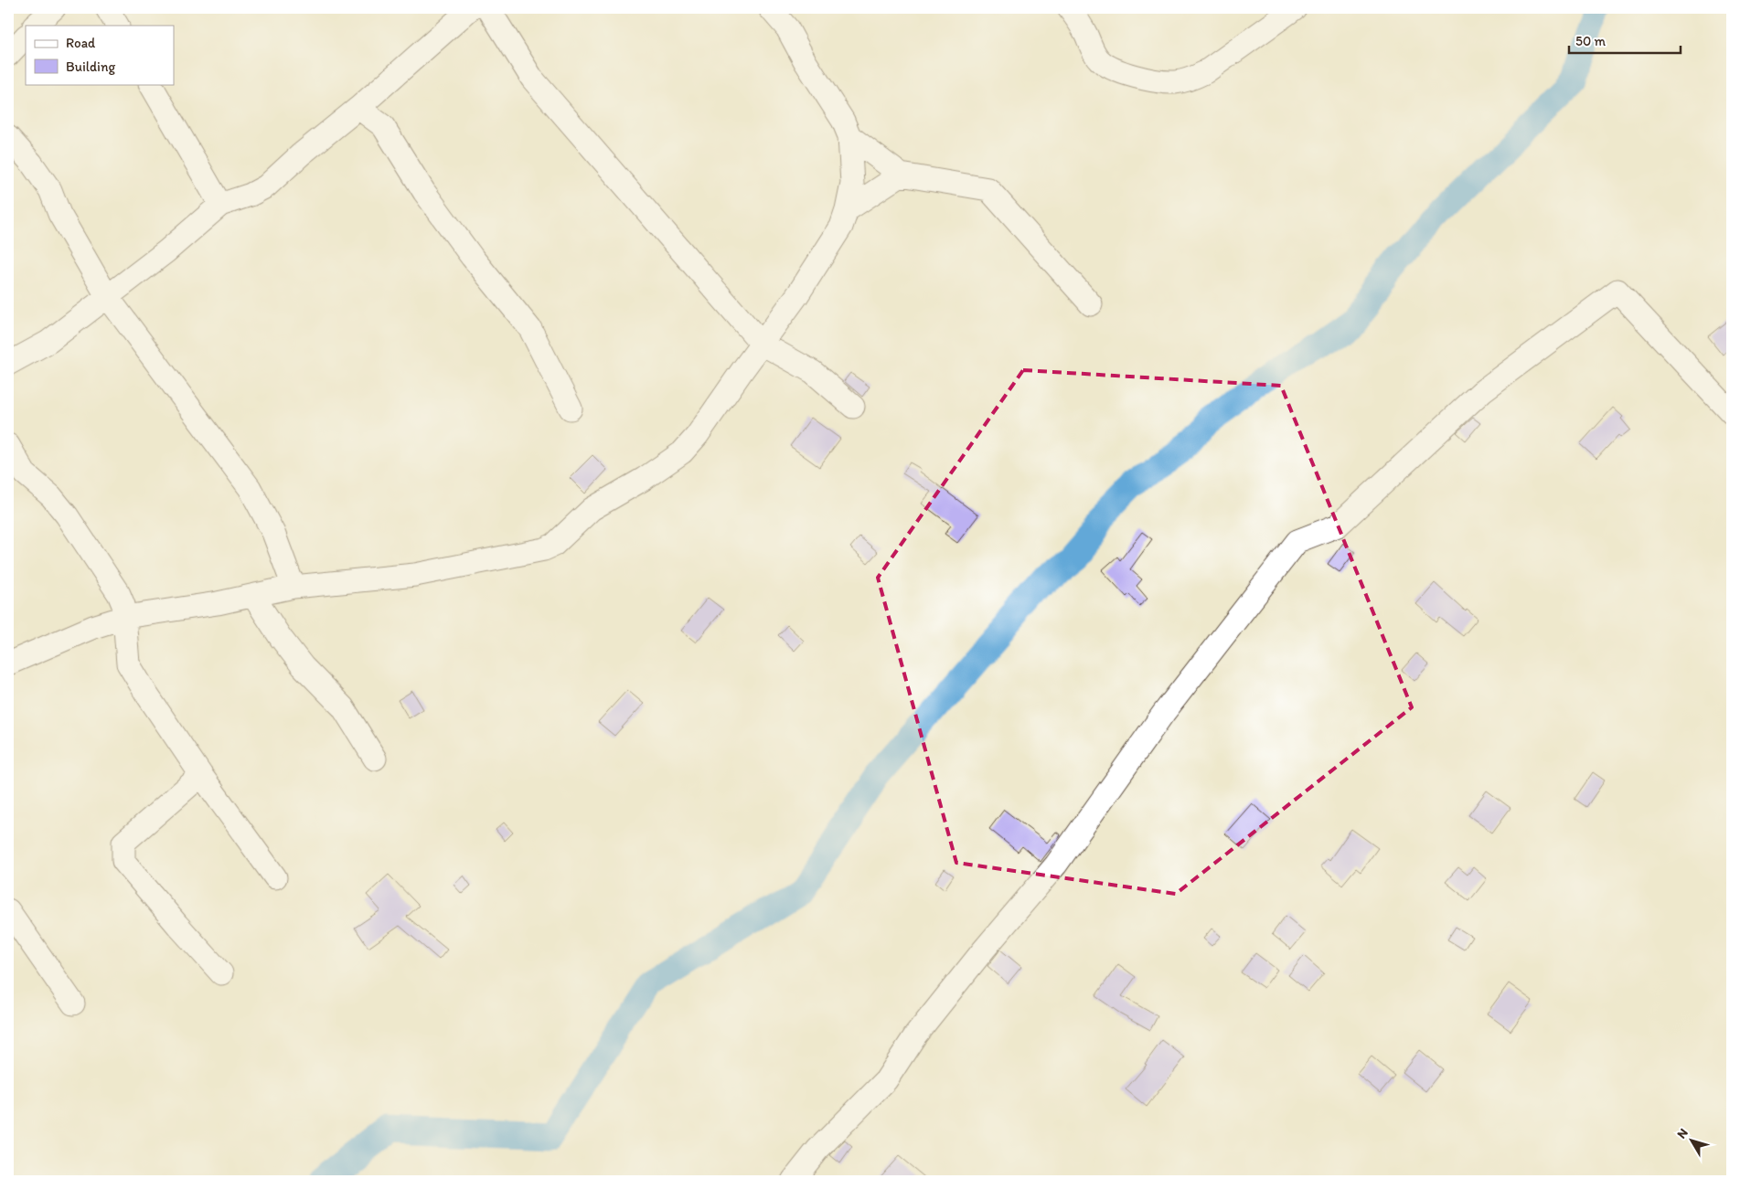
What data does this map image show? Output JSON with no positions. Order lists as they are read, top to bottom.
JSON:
{
  "legend": ["Road", "Building"],
  "scale_bar": "50 m",
  "north": "top left"
}
